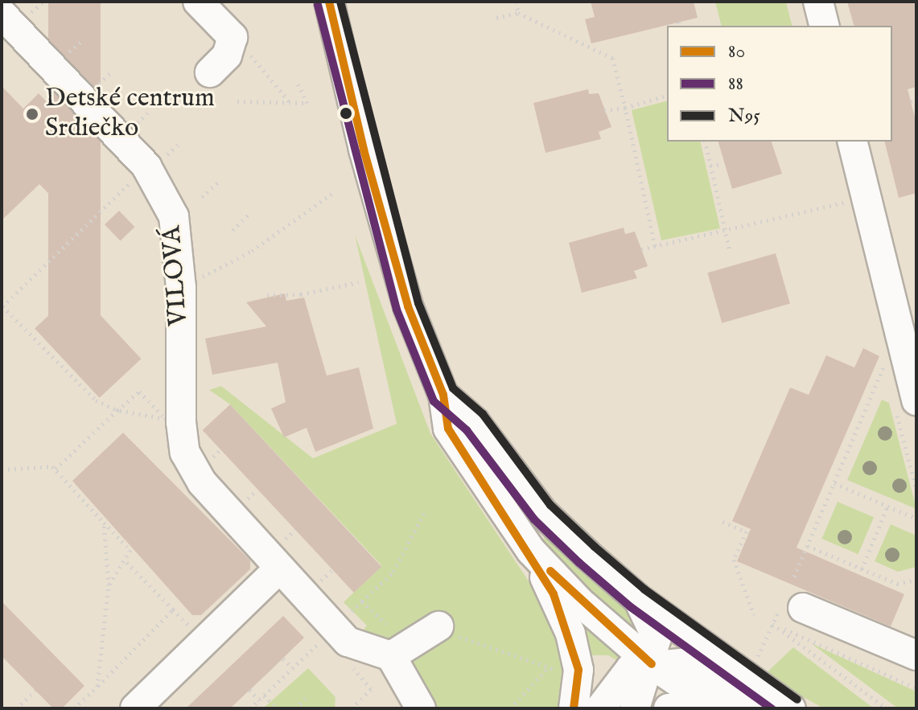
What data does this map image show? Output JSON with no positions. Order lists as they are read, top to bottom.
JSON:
{
  "streets": {
    "street": ["VILOVÁ"]
  },
  "places": ["Detské centrum Srdiečko"],
  "lines": ["transit line 80", "transit line N95", "transit line 88"],
  "legend": ["80", "88", "N95"]
}
